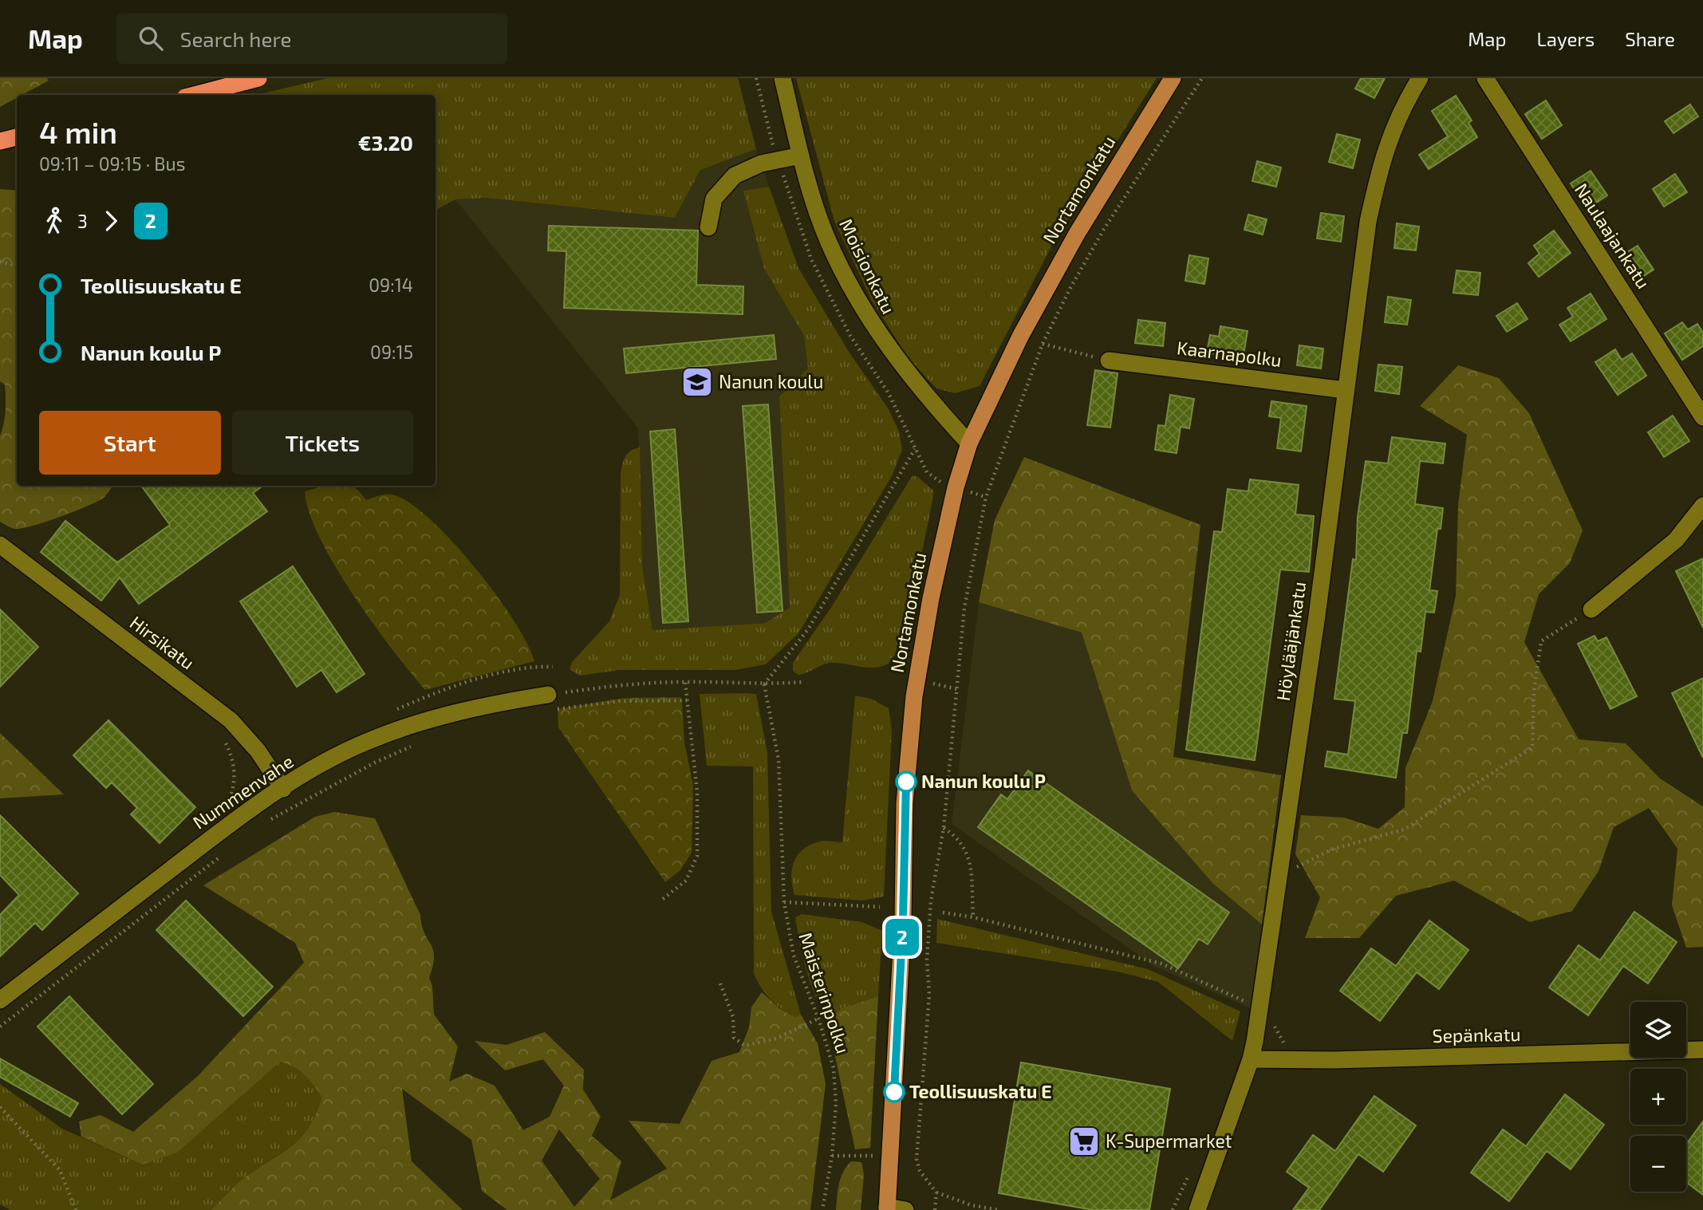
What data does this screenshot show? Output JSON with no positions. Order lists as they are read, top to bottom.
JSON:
{
  "streets": {
    "main road": ["Nortamonkatu"],
    "street": [
      "Naulaajankatu",
      "Moisionkatu",
      "Kaarnapolku",
      "Höylääjänkatu",
      "Hirsikatu",
      "Nummenvahe",
      "Sepänkatu"
    ],
    "path": ["Maisterinpolku"]
  },
  "crossings": [
    ["Nortamonkatu", "Moisionkatu"],
    ["Kaarnapolku", "Höylääjänkatu"],
    ["Höylääjänkatu", "Sepänkatu"],
    ["Hirsikatu", "Nummenvahe"]
  ],
  "places": {
    "school or university": ["Nanun koulu"],
    "other": ["Nanun koulu P", "Teollisuuskatu E"],
    "supermarket": ["K-Supermarket"]
  },
  "lines": ["bus line 2"],
  "page": {
    "header": "Map",
    "search": "Search here",
    "nav": ["Map", "Layers", "Share"],
    "on_map": "2",
    "heading": ["4 min", "09:11 – 09:15 · Bus", "€3.20"],
    "legs": ["3", "2"],
    "list": [
      {
        "name": "Teollisuuskatu E",
        "value": "09:14"
      },
      {
        "name": "Nanun koulu P",
        "value": "09:15"
      }
    ],
    "buttons": ["Start", "Tickets"],
    "map_buttons": ["+", "−"]
  }
}
